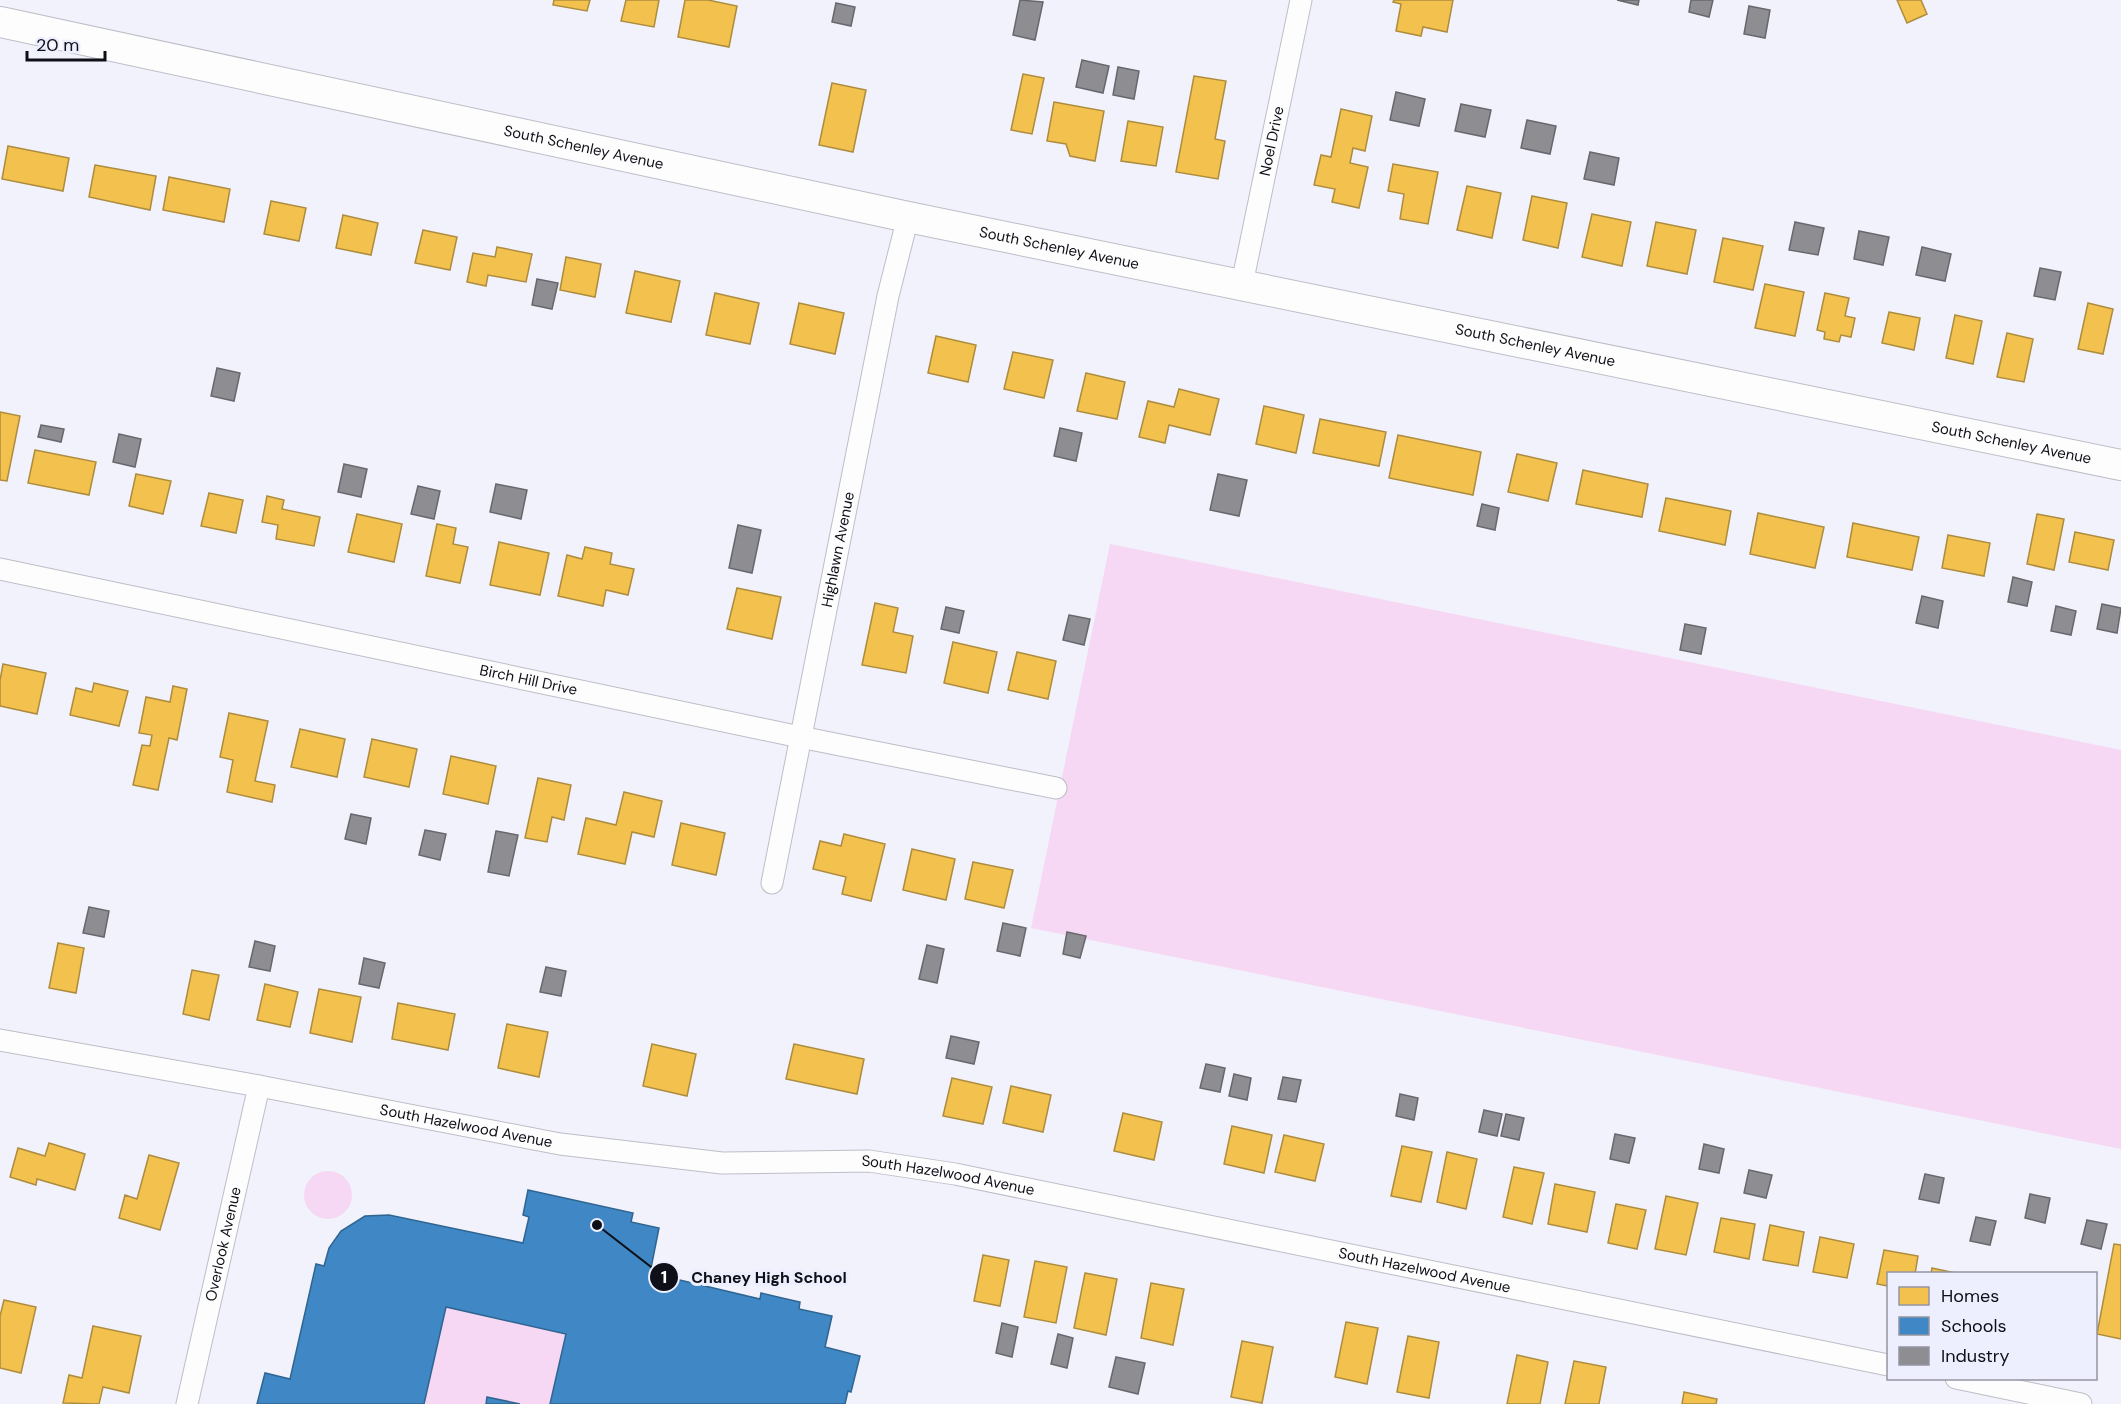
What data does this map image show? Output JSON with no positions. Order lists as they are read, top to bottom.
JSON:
{
  "streets": {
    "street": [
      "Noel Drive",
      "South Schenley Avenue",
      "Highlawn Avenue",
      "Birch Hill Drive",
      "South Hazelwood Avenue",
      "Overlook Avenue"
    ]
  },
  "crossings": [
    ["Noel Drive", "South Schenley Avenue"],
    ["South Schenley Avenue", "Highlawn Avenue"],
    ["Highlawn Avenue", "Birch Hill Drive"],
    ["South Hazelwood Avenue", "Overlook Avenue"]
  ],
  "places": ["Chaney High School"],
  "legend": ["Homes", "Schools", "Industry"],
  "scale_bar": "20 m"
}
